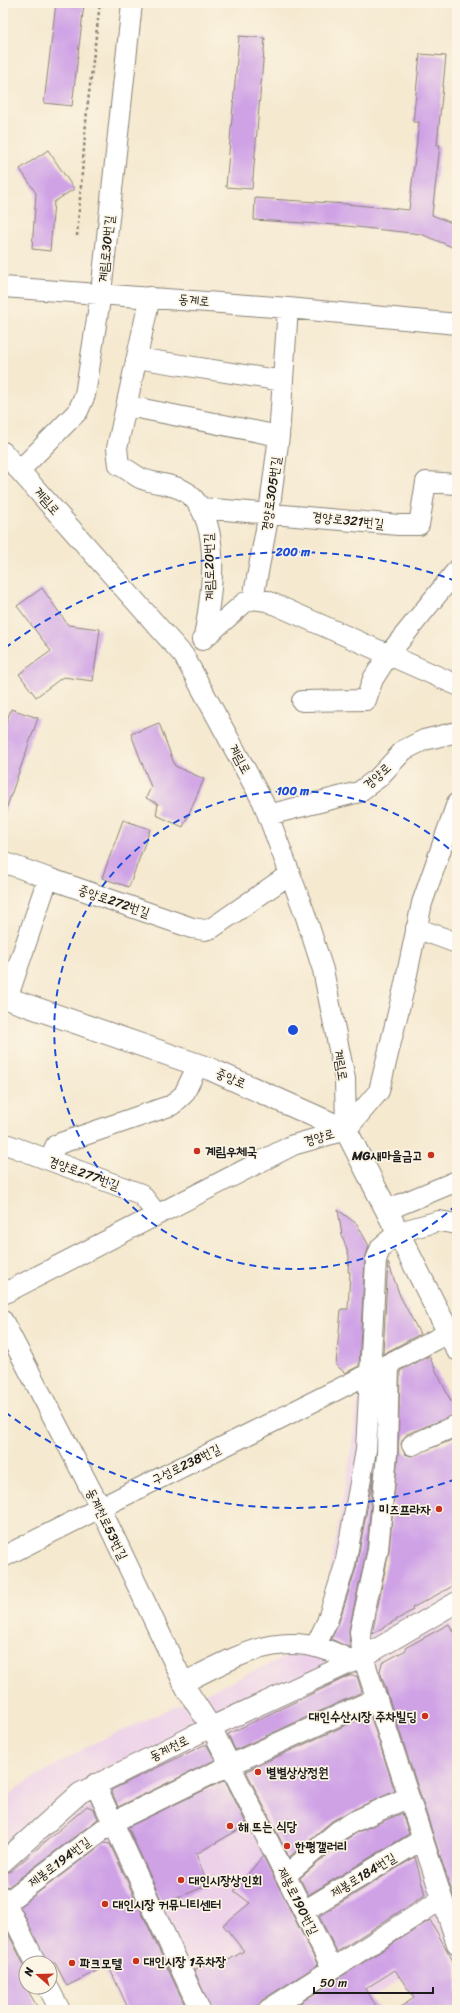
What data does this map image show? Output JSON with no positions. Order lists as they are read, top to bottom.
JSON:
{
  "streets": {
    "main road": ["중앙로"],
    "street": [
      "계림로30번길",
      "동계로",
      "경양로305번길",
      "계림로",
      "경양로321번길",
      "계림로20번길",
      "경양로",
      "중앙로272번길",
      "경양로277번길",
      "구성로238번길",
      "동계천로53번길",
      "동계천로",
      "제봉로194번길",
      "제봉로184번길",
      "제봉로190번길"
    ]
  },
  "crossings": [
    ["계림로30번길", "동계로"],
    ["계림로30번길", "계림로"],
    ["동계로", "계림로20번길"],
    ["경양로305번길", "경양로321번길"],
    ["계림로", "경양로"],
    ["계림로", "중앙로272번길"],
    ["계림로", "중앙로"],
    ["경양로321번길", "계림로20번길"],
    ["경양로", "중앙로"],
    ["경양로", "경양로277번길"],
    ["구성로238번길", "동계천로53번길"],
    ["동계천로53번길", "동계천로"],
    ["동계천로53번길", "제봉로190번길"],
    ["동계천로", "제봉로190번길"],
    ["제봉로184번길", "제봉로190번길"]
  ],
  "places": [
    "계림우체국",
    "MG새마을금고",
    "미즈프라자",
    "대인수산시장 주차빌딩",
    "별별상상정원",
    "해 뜨는 식당",
    "한평갤러리",
    "대인시장상인회",
    "대인시장 커뮤니티센터",
    "대인시장 1주차장",
    "파크모텔"
  ],
  "scale_bar": "50 m",
  "north": "left",
  "rings": ["200 m", "100 m"]
}
